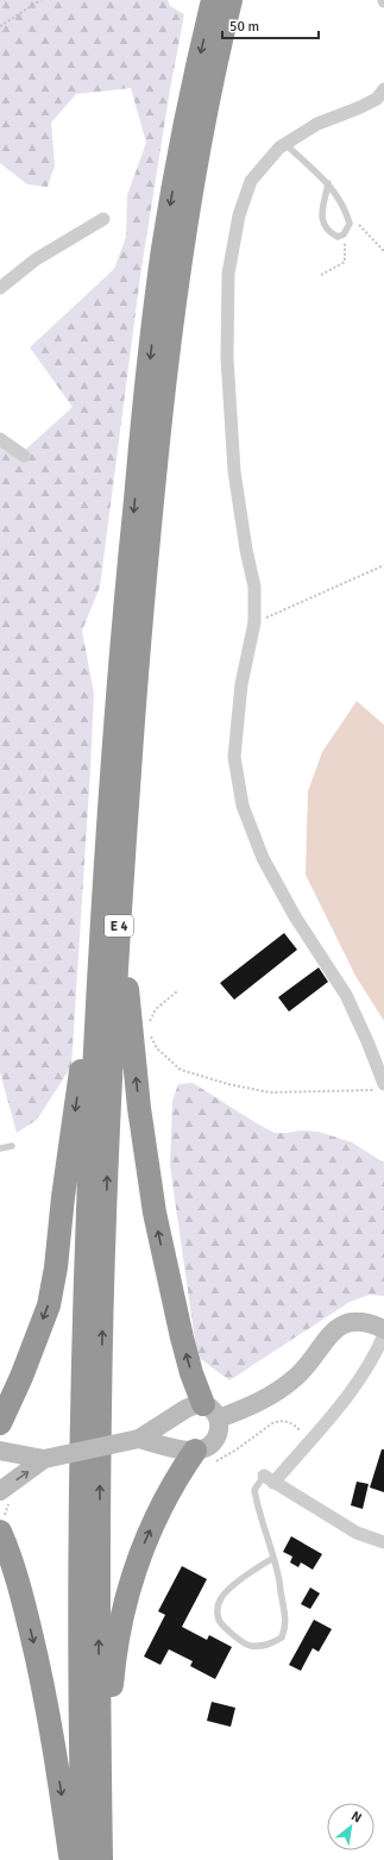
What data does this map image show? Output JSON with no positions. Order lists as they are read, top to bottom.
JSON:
{
  "streets": {
    "highway": ["E 4"]
  },
  "scale_bar": "50 m",
  "north": "top right"
}
